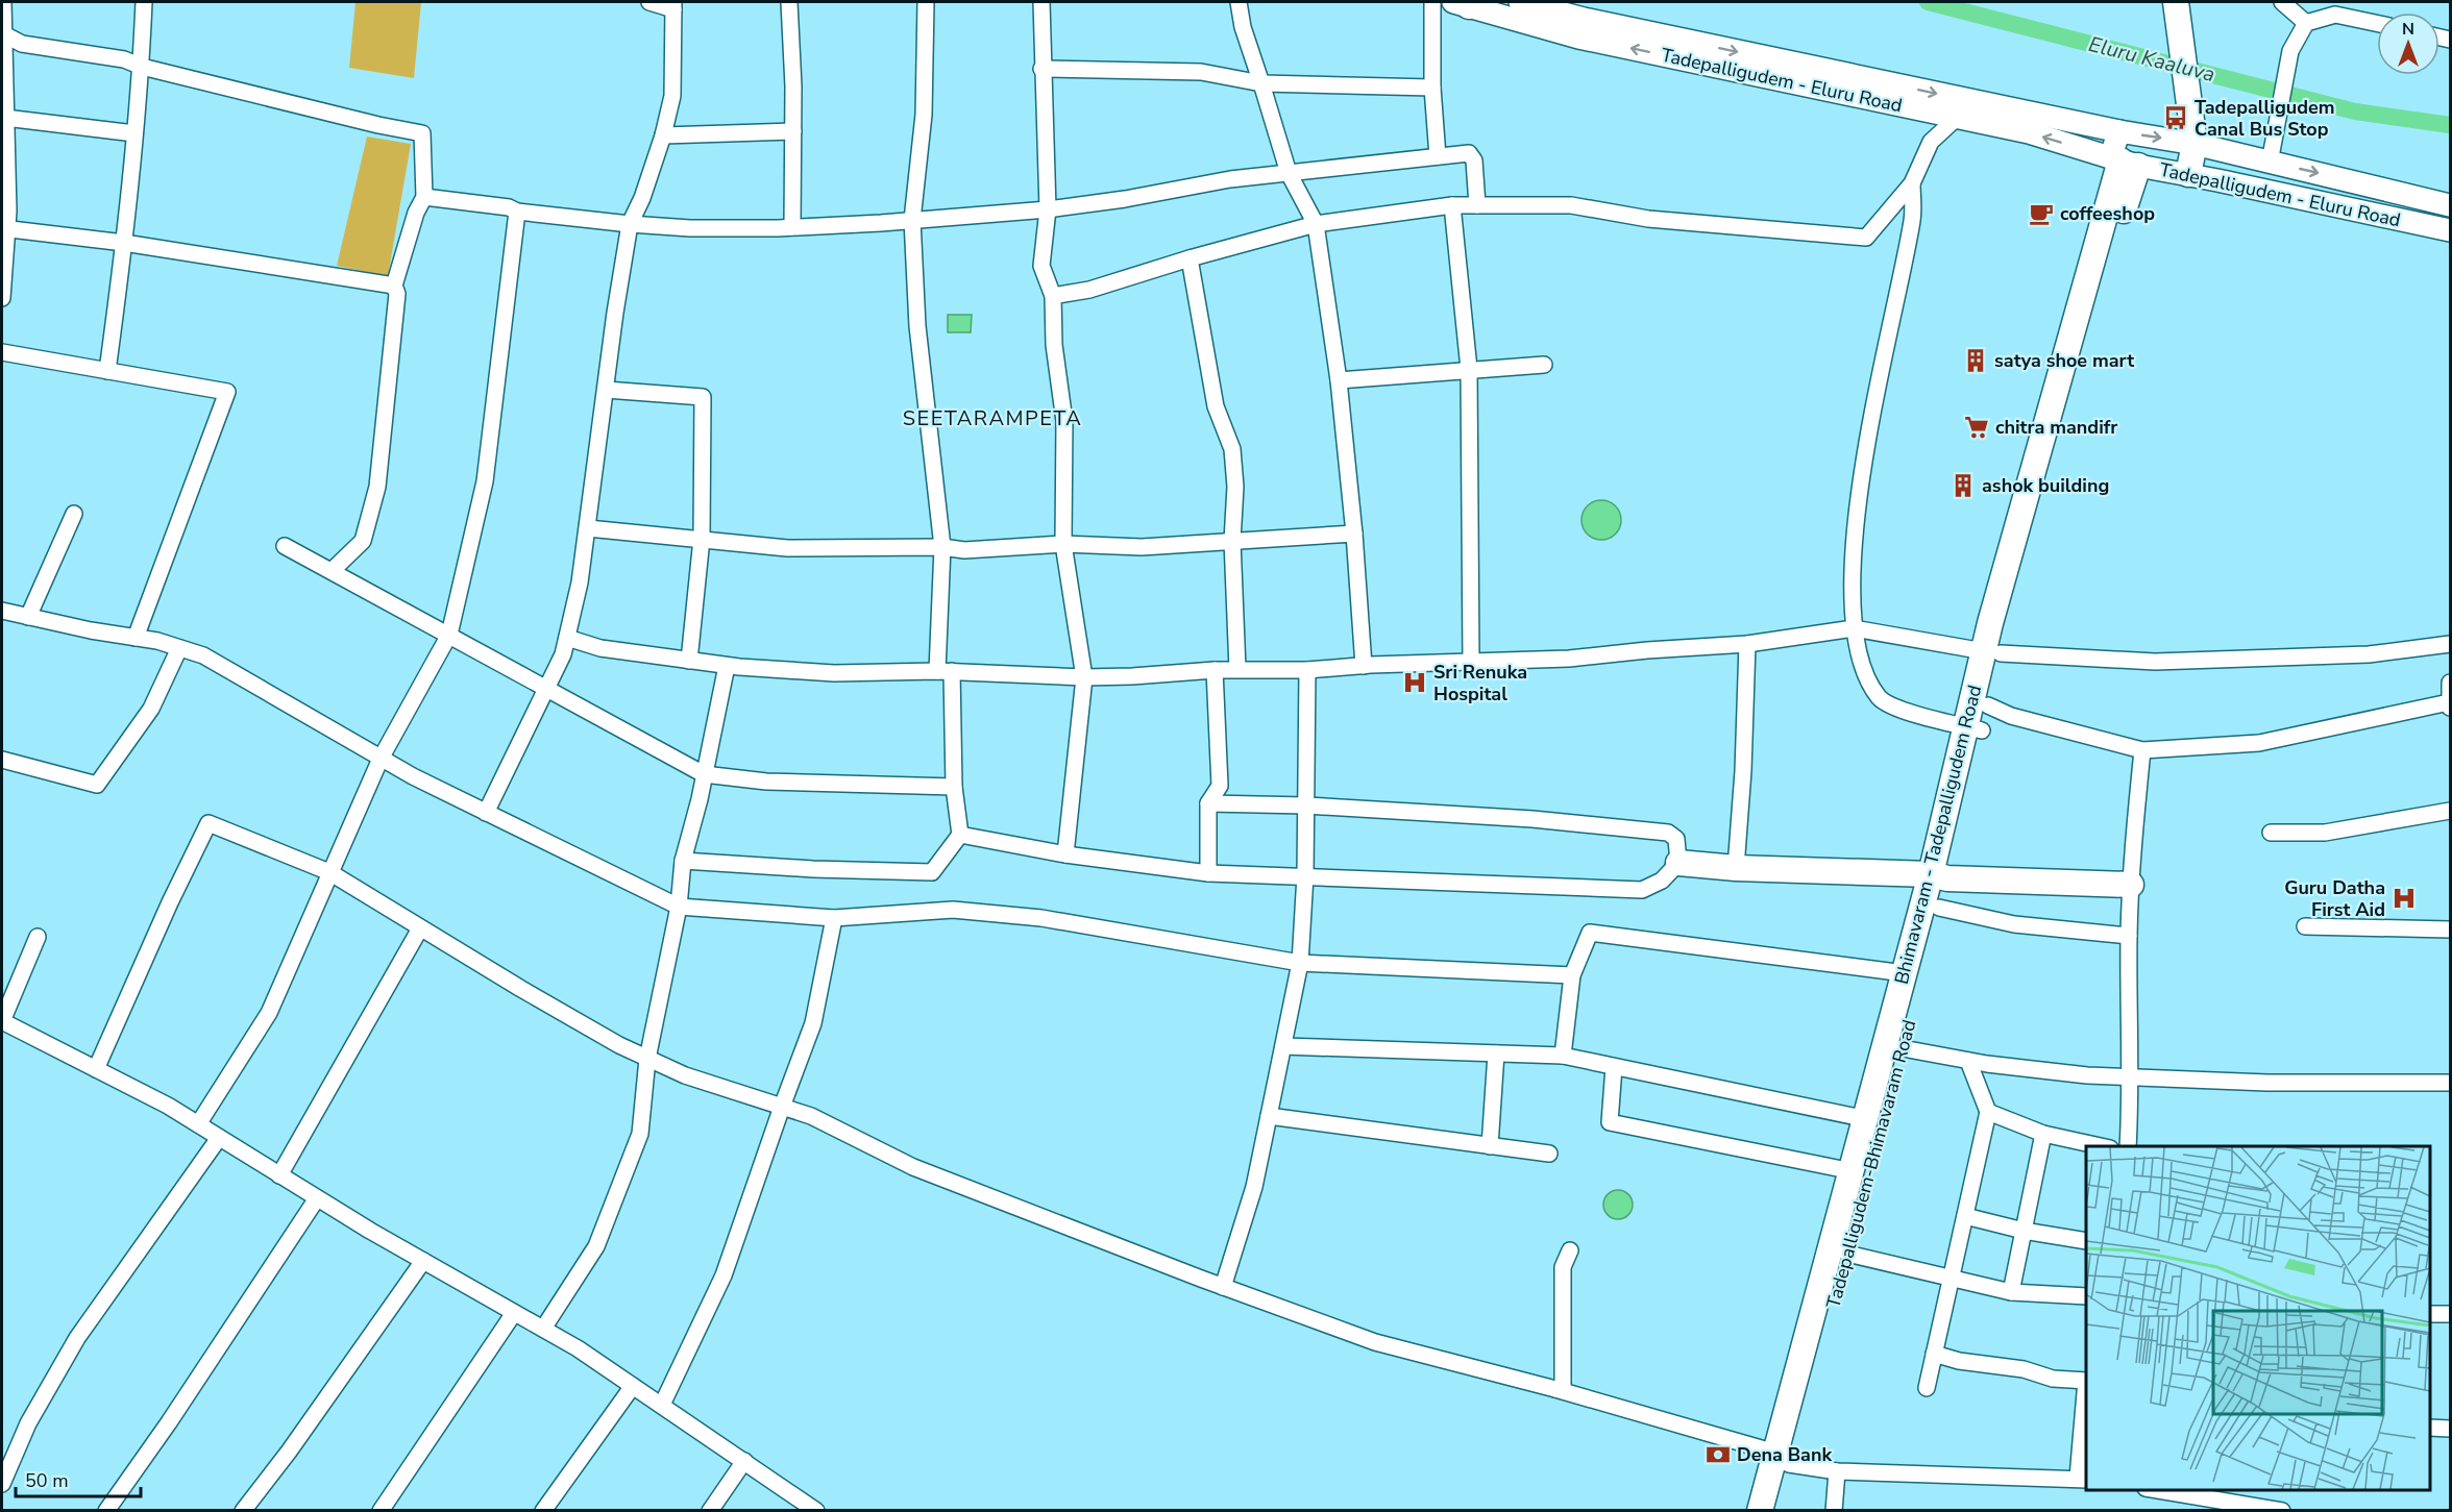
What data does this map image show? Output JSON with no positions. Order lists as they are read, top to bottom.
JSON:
{
  "streets": {
    "main road": ["Tadepalligudem - Eluru Road", "Bhimavaram - Tadepalligudem Road", "Tadepalligudem-Bhimavaram Road"]
  },
  "crossings": [
    ["Tadepalligudem - Eluru Road", "Bhimavaram - Tadepalligudem Road"],
    ["Bhimavaram - Tadepalligudem Road", "Tadepalligudem-Bhimavaram Road"]
  ],
  "districts": ["SEETARAMPETA"],
  "water": ["Eluru Kaaluva"],
  "places": {
    "bus stop": ["Tadepalligudem Canal Bus Stop"],
    "cafe": ["coffeeshop"],
    "building": ["satya shoe mart", "ashok building"],
    "supermarket": ["chitra mandifr"],
    "hospital": ["Sri Renuka Hospital", "Guru Datha First Aid"],
    "bank": ["Dena Bank"]
  },
  "scale_bar": "50 m",
  "north": "top"
}
